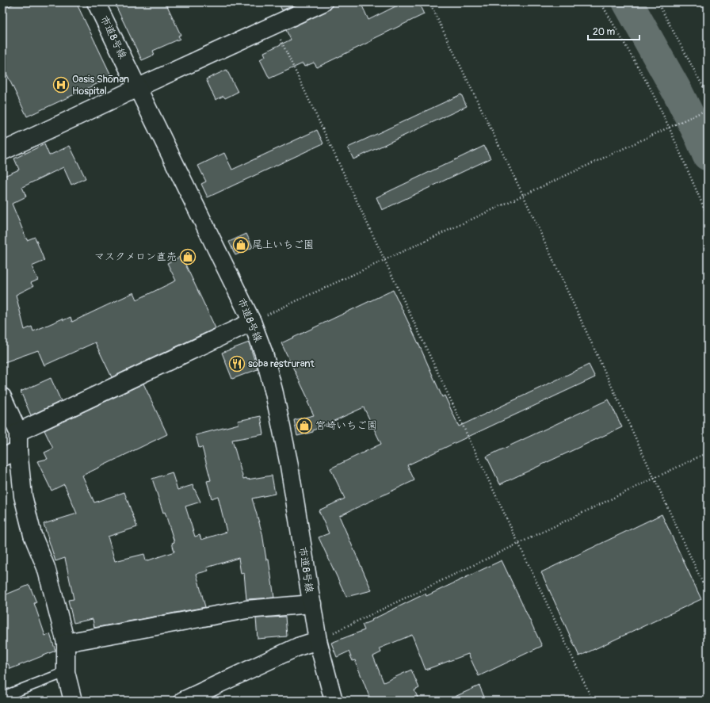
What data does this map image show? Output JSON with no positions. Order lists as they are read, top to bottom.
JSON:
{
  "streets": {
    "street": ["市道8号線"]
  },
  "places": {
    "hospital": ["Oasis Shōnan Hospital"],
    "shop": ["尾上いちご園", "マスクメロン直売", "宮崎いちご園"],
    "restaurant": ["soba restrurant"]
  },
  "scale_bar": "20 m"
}
